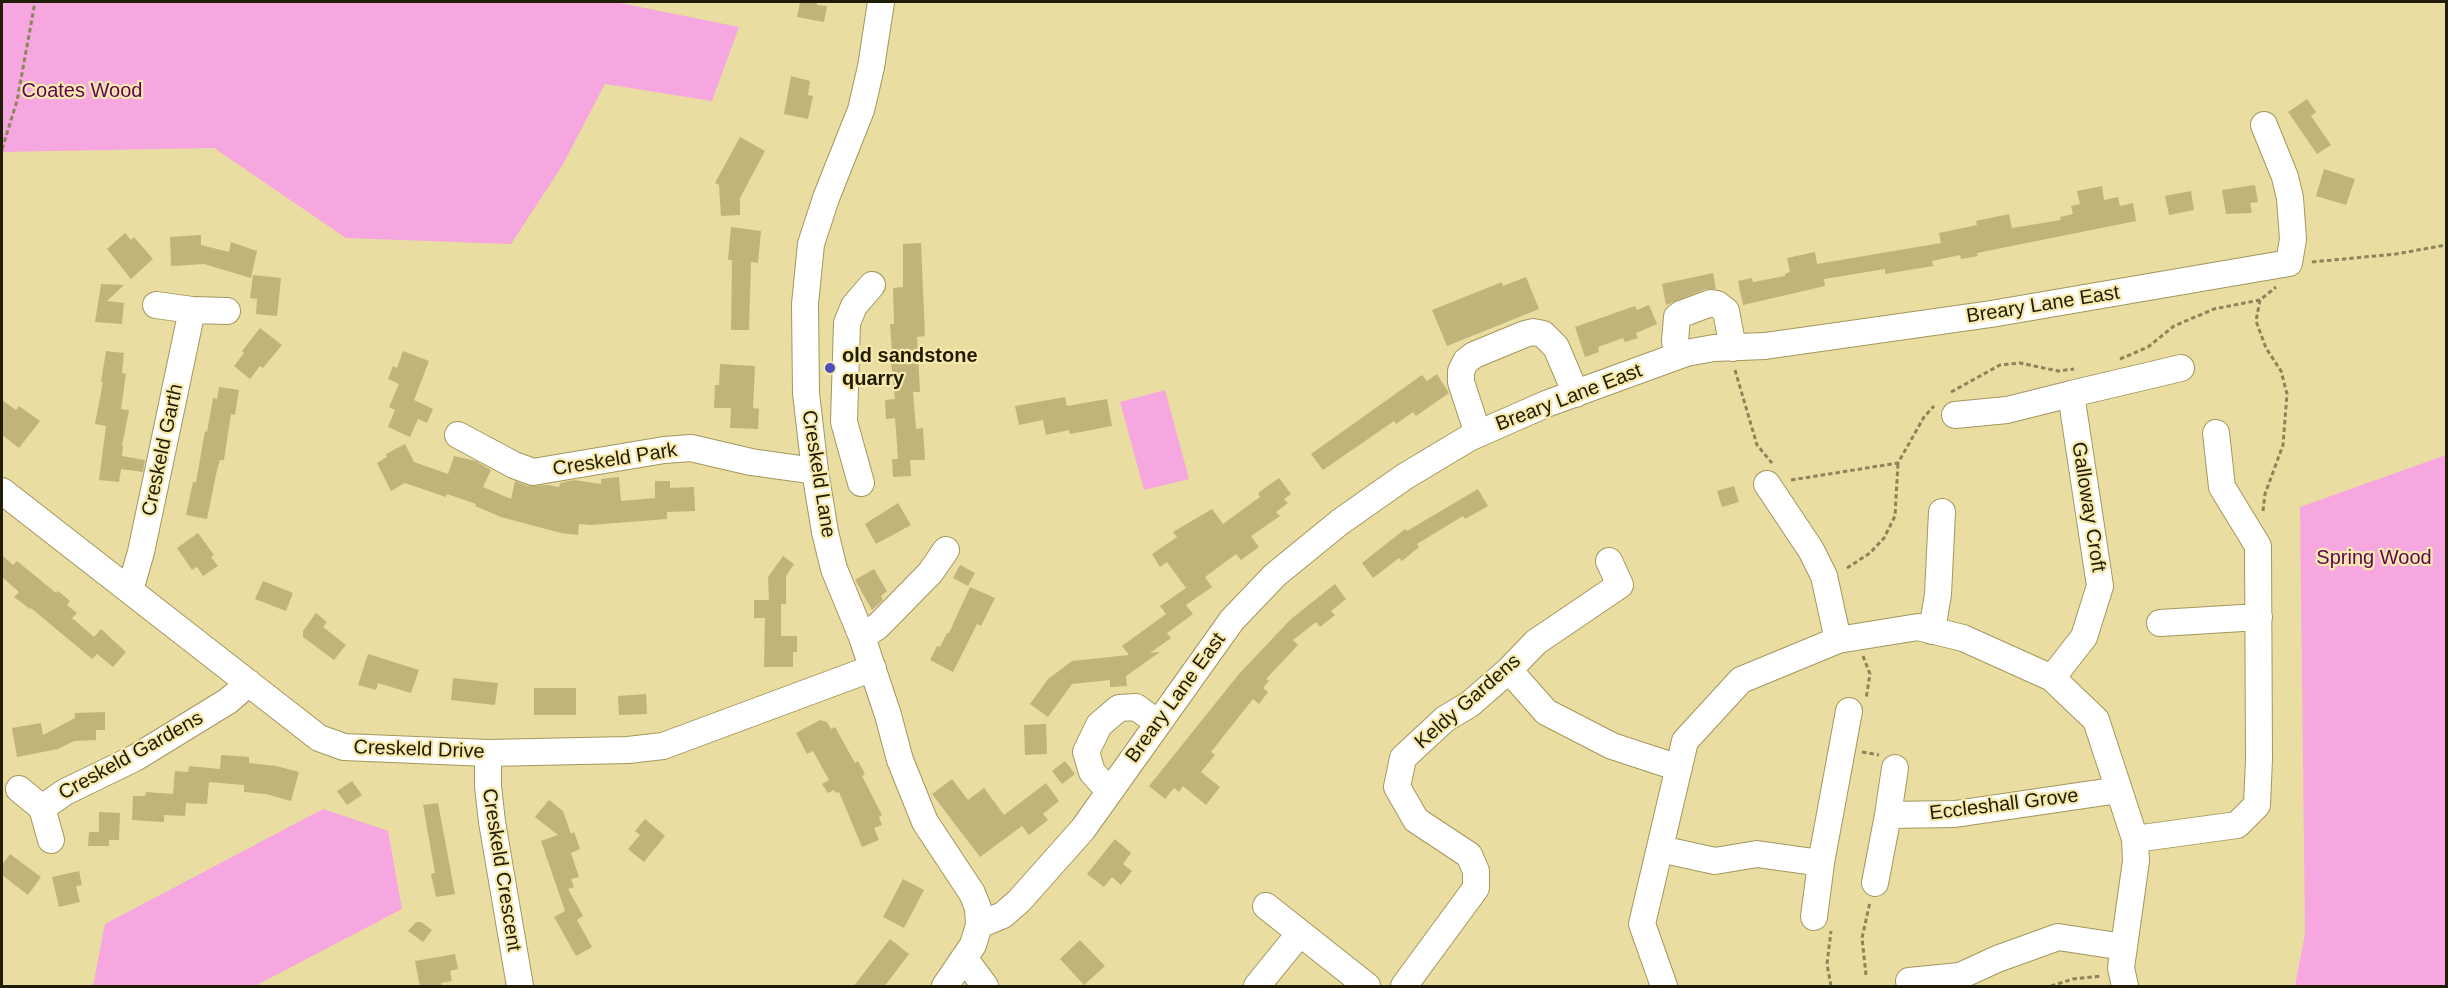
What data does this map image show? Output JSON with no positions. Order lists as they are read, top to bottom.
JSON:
{
  "streets": {
    "street": [
      "Breary Lane East",
      "Creskeld Garth",
      "Creskeld Park",
      "Creskeld Lane",
      "Galloway Croft",
      "Keldy Gardens",
      "Creskeld Drive",
      "Creskeld Gardens",
      "Eccleshall Grove",
      "Creskeld Crescent"
    ]
  },
  "crossings": [
    ["Breary Lane East", "Creskeld Lane"],
    ["Creskeld Garth", "Creskeld Drive"],
    ["Creskeld Park", "Creskeld Lane"],
    ["Creskeld Lane", "Creskeld Drive"],
    ["Creskeld Drive", "Creskeld Gardens"],
    ["Creskeld Drive", "Creskeld Crescent"]
  ],
  "parks": ["Coates Wood", "Spring Wood"],
  "places": ["old sandstone quarry"]
}
